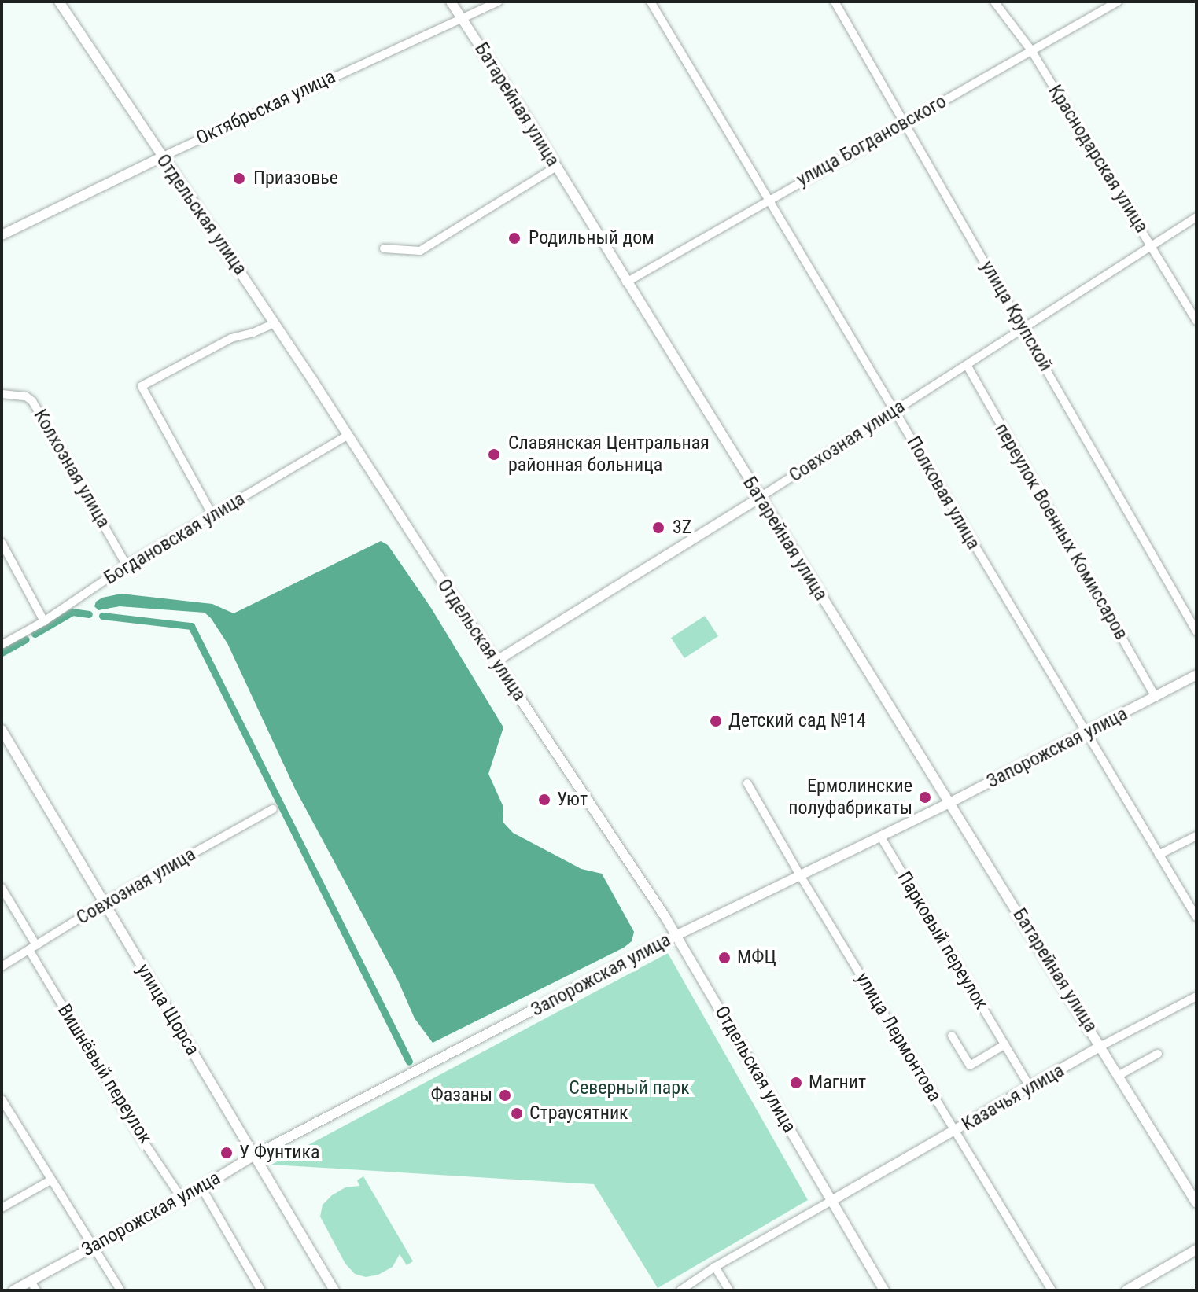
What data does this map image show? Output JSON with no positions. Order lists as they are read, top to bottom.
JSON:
{
  "streets": {
    "street": [
      "Батарейная улица",
      "Октябрьская улица",
      "улица Богдановского",
      "Краснодарская улица",
      "Отдельская улица",
      "улица Крупской",
      "Совхозная улица",
      "Колхозная улица",
      "Полковая улица",
      "переулок Военных Комиссаров",
      "Богдановская улица",
      "Запорожская улица",
      "Парковый переулок",
      "улица Щорса",
      "улица Лермонтова",
      "Вишнёвый переулок",
      "Казачья улица"
    ]
  },
  "crossings": [
    ["Батарейная улица", "Октябрьская улица"],
    ["Батарейная улица", "улица Богдановского"],
    ["Батарейная улица", "Совхозная улица"],
    ["Батарейная улица", "Запорожская улица"],
    ["Батарейная улица", "Казачья улица"],
    ["Октябрьская улица", "Отдельская улица"],
    ["улица Богдановского", "Краснодарская улица"],
    ["улица Богдановского", "улица Крупской"],
    ["улица Богдановского", "Полковая улица"],
    ["Краснодарская улица", "Совхозная улица"],
    ["Отдельская улица", "Совхозная улица"],
    ["Отдельская улица", "Богдановская улица"],
    ["Отдельская улица", "Запорожская улица"],
    ["Отдельская улица", "Казачья улица"],
    ["улица Крупской", "Совхозная улица"],
    ["Совхозная улица", "Полковая улица"],
    ["Совхозная улица", "переулок Военных Комиссаров"],
    ["Совхозная улица", "улица Щорса"],
    ["Совхозная улица", "Вишнёвый переулок"],
    ["Колхозная улица", "Богдановская улица"],
    ["Полковая улица", "Запорожская улица"],
    ["переулок Военных Комиссаров", "Запорожская улица"],
    ["Запорожская улица", "Парковый переулок"],
    ["Запорожская улица", "улица Щорса"],
    ["Запорожская улица", "улица Лермонтова"],
    ["Запорожская улица", "Вишнёвый переулок"],
    ["Парковый переулок", "Казачья улица"],
    ["улица Лермонтова", "Казачья улица"]
  ],
  "parks": ["Северный парк"],
  "places": [
    "Приазовье",
    "Родильный дом",
    "Славянская Центральная районная больница",
    "3Z",
    "Детский сад №14",
    "Ермолинские полуфабрикаты",
    "Уют",
    "МФЦ",
    "Магнит",
    "Фазаны",
    "Страусятник",
    "У Фунтика"
  ]
}
